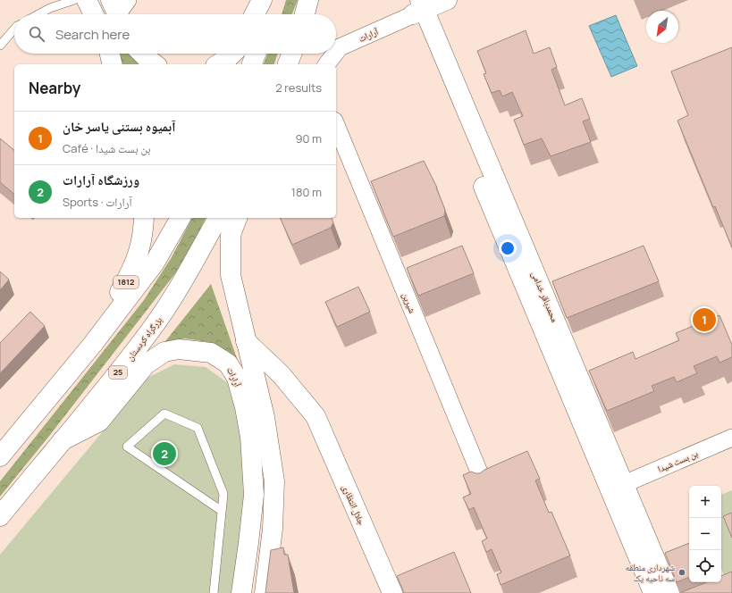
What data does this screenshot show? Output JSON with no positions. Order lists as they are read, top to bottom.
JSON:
{
  "streets": {
    "main road": [
      "آرارات",
      "1812",
      "محمدباقر خدامی",
      "بزرگراه کردستان",
      "25",
      "جلال انتظاری"
    ],
    "street": ["شیرین", "بن بست شیدا"]
  },
  "crossings": [
    ["آرارات", "محمدباقر خدامی"],
    ["آرارات", "بزرگراه کردستان"],
    ["آرارات", "جلال انتظاری"],
    ["محمدباقر خدامی", "بن بست شیدا"]
  ],
  "places": ["شهرداری منطقه سه ناحیه یک"],
  "north": "bottom left",
  "page": {
    "search": "Search here",
    "heading": ["Nearby", "2 results"],
    "list": [
      {
        "mark": "1",
        "name": "آبمیوه بستنی یاسر خان",
        "note": "Café · بن بست شیدا",
        "value": "90 m"
      },
      {
        "mark": "2",
        "name": "ورزشگاه آرارات",
        "note": "Sports · آرارات",
        "value": "180 m"
      }
    ],
    "pins": ["1", "2"],
    "map_buttons": ["+", "−"]
  }
}
